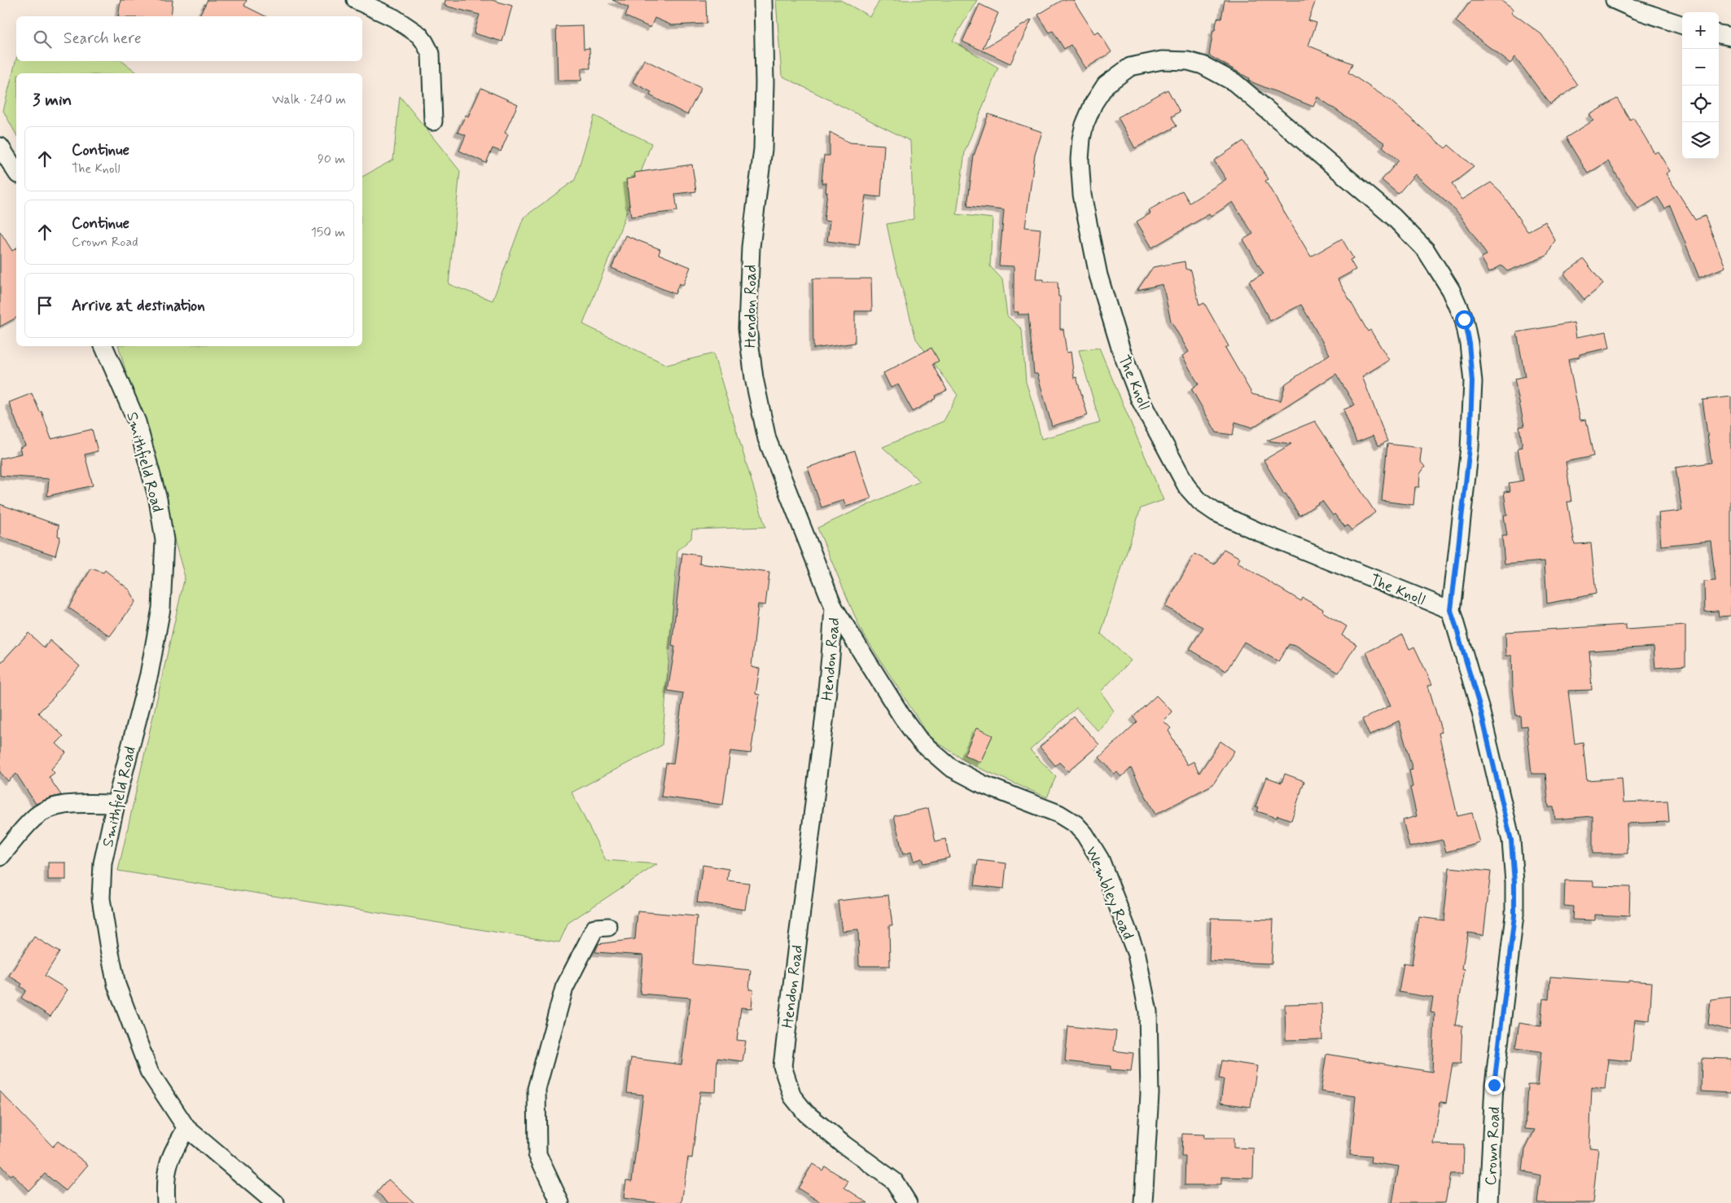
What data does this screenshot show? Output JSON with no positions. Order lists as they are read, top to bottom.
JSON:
{
  "streets": {
    "street": [
      "Hendon Road",
      "The Knoll",
      "Smithfield Road",
      "Wembley Road",
      "Crown Road"
    ]
  },
  "crossings": [
    ["Hendon Road", "Wembley Road"],
    ["The Knoll", "Crown Road"]
  ],
  "page": {
    "map_buttons": ["+", "−"],
    "search": "Search here",
    "heading": ["3 min", "Walk · 240 m"],
    "list": [
      ["Continue", "The Knoll", "90 m"],
      ["Continue", "Crown Road", "150 m"],
      "Arrive at destination"
    ]
  }
}
